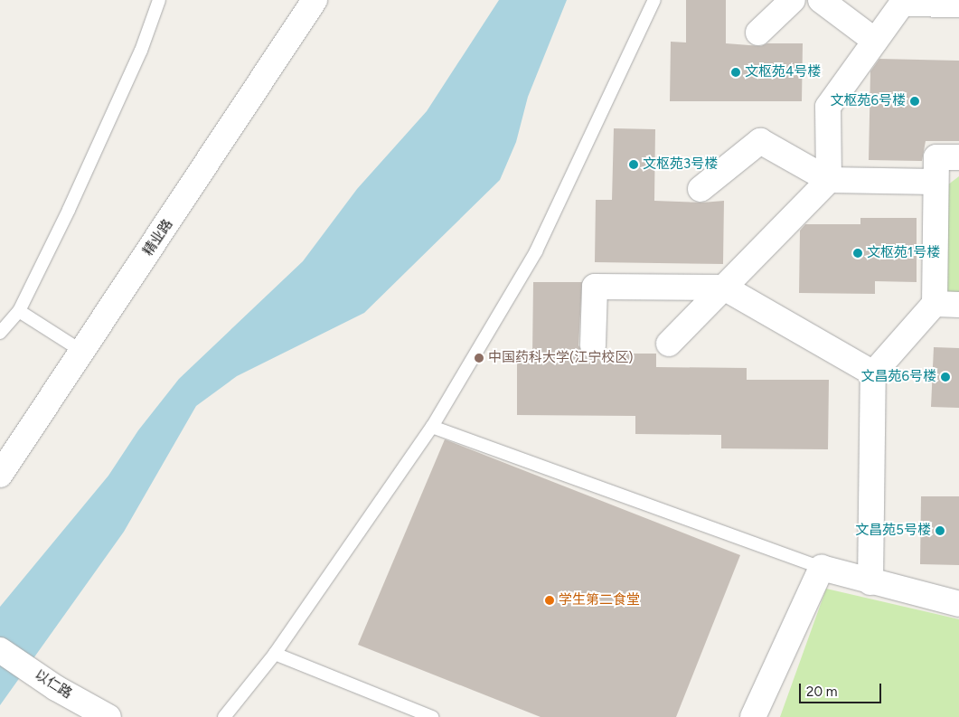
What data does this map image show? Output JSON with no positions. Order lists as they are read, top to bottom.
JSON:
{
  "streets": {
    "street": ["精业路", "以仁路"]
  },
  "places": [
    "文枢苑4号楼",
    "文枢苑6号楼",
    "文枢苑3号楼",
    "文枢苑1号楼",
    "中国药科大学(江宁校区)",
    "文昌苑6号楼",
    "文昌苑5号楼",
    "学生第二食堂"
  ],
  "scale_bar": "20 m"
}
